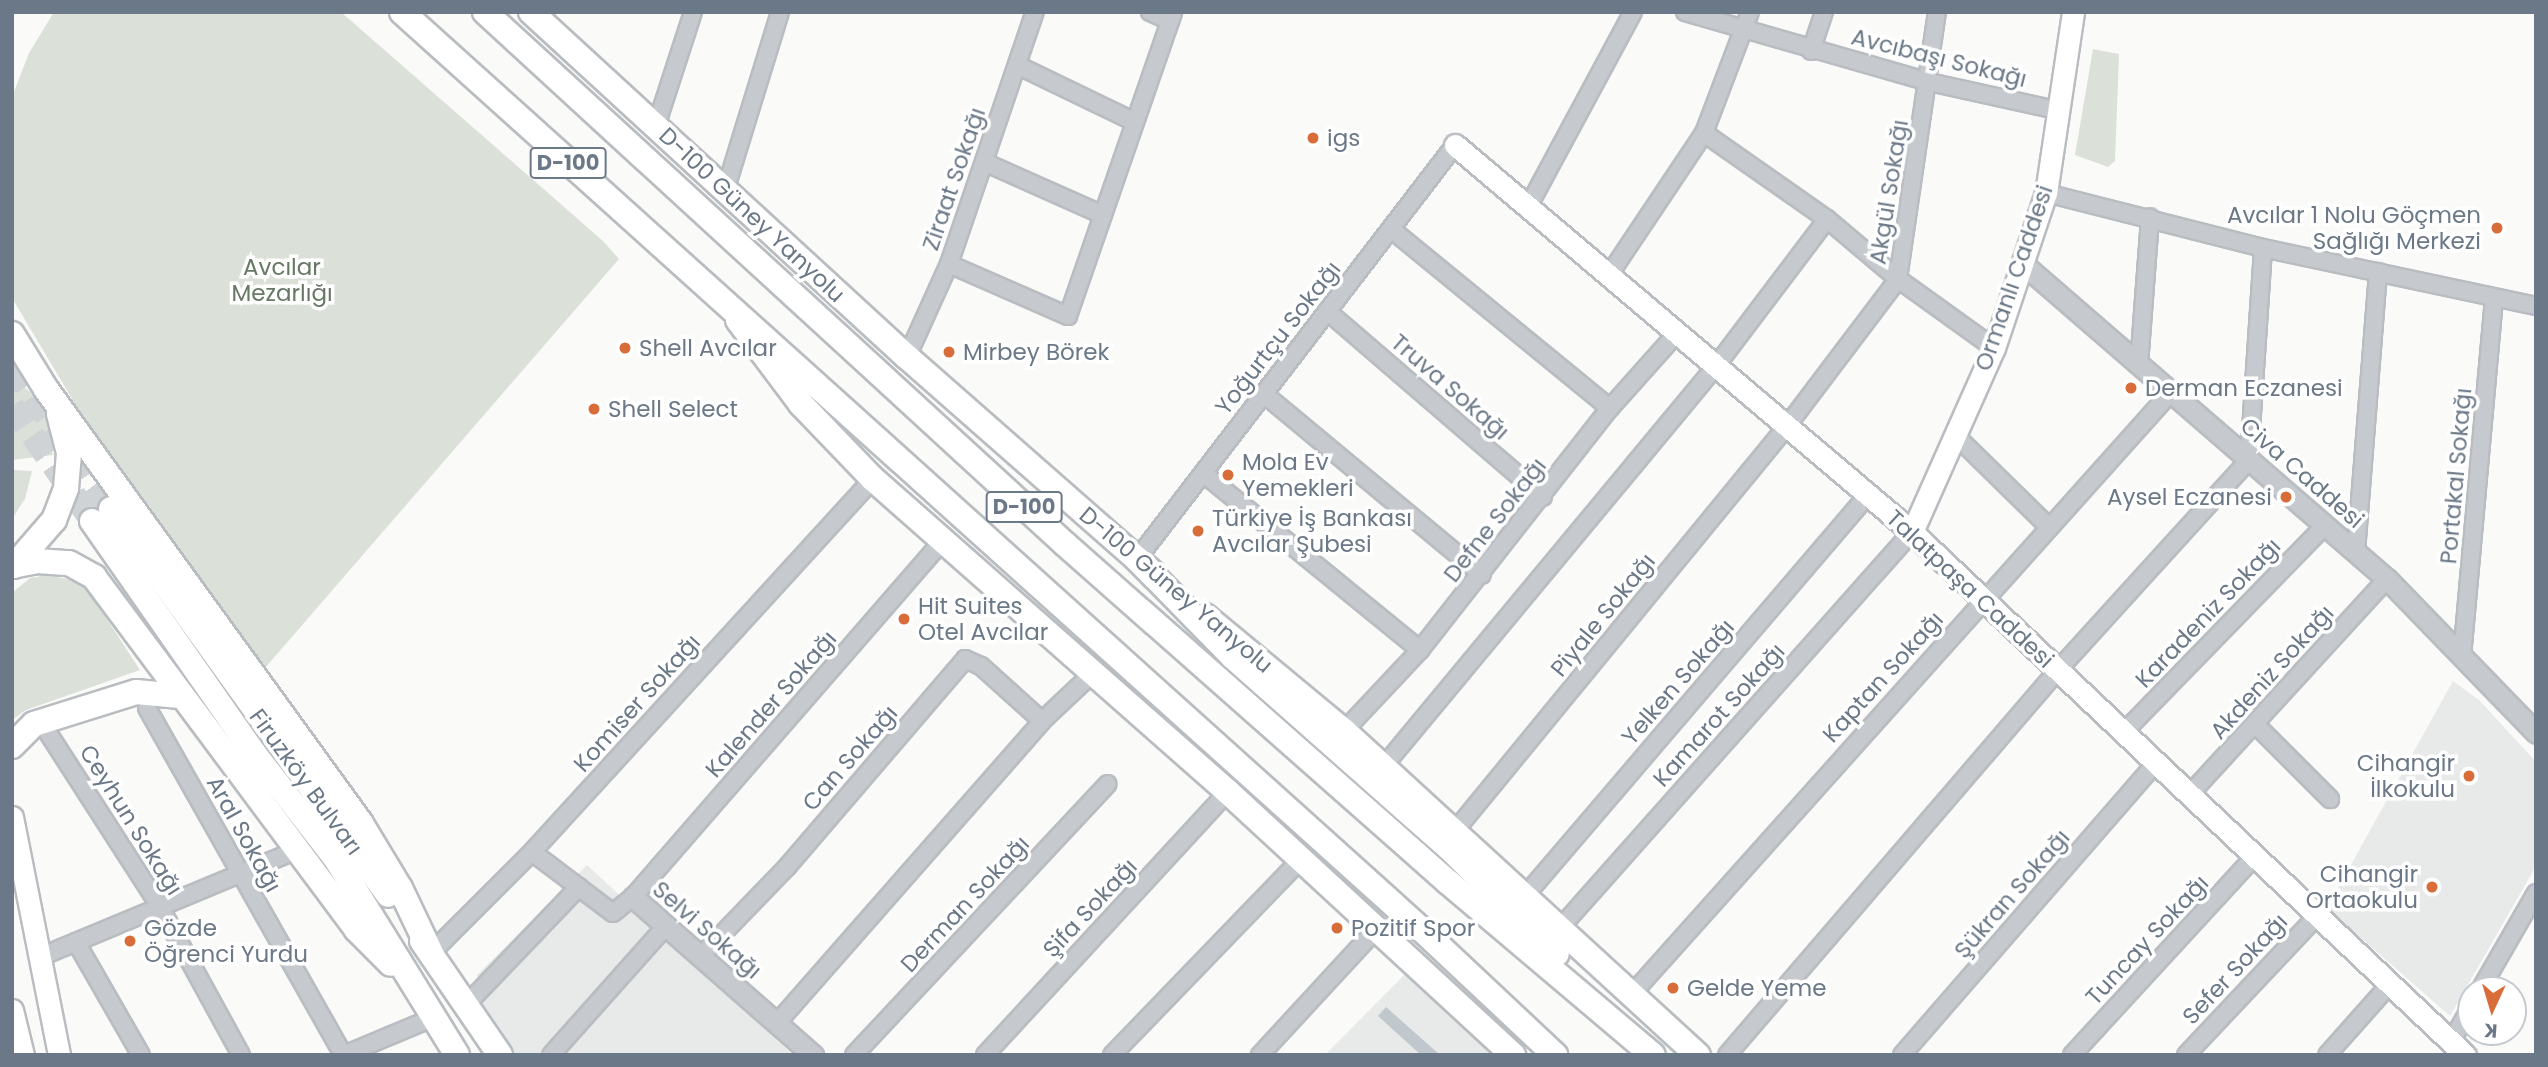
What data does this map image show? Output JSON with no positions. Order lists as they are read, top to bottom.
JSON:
{
  "streets": {
    "main road": [
      "D-100",
      "D-100 Güney Yanyolu",
      "Ormanlı Caddesi",
      "Talatpaşa Caddesi",
      "Firuzköy Bulvarı"
    ],
    "street": [
      "Avcıbaşı Sokağı",
      "Ziraat Sokağı",
      "Akgül Sokağı",
      "Yoğurtçu Sokağı",
      "Truva Sokağı",
      "Civa Caddesi",
      "Portakal Sokağı",
      "Defne Sokağı",
      "Karadeniz Sokağı",
      "Piyale Sokağı",
      "Akdeniz Sokağı",
      "Kaptan Sokağı",
      "Yelken Sokağı",
      "Komiser Sokağı",
      "Kalender Sokağı",
      "Kamarot Sokağı",
      "Can Sokağı",
      "Ceyhun Sokağı",
      "Aral Sokağı",
      "Şükran Sokağı",
      "Derman Sokağı",
      "Şifa Sokağı",
      "Selvi Sokağı",
      "Tuncay Sokağı",
      "Sefer Sokağı"
    ]
  },
  "crossings": [
    ["Avcıbaşı Sokağı", "Akgül Sokağı"],
    ["Avcıbaşı Sokağı", "Ormanlı Caddesi"],
    ["Ziraat Sokağı", "D-100 Güney Yanyolu"],
    ["Akgül Sokağı", "Talatpaşa Caddesi"],
    ["Akgül Sokağı", "Piyale Sokağı"],
    ["D-100 Güney Yanyolu", "Yoğurtçu Sokağı"],
    ["D-100 Güney Yanyolu", "Defne Sokağı"],
    ["D-100 Güney Yanyolu", "Piyale Sokağı"],
    ["D-100 Güney Yanyolu", "Kaptan Sokağı"],
    ["D-100 Güney Yanyolu", "Yelken Sokağı"],
    ["D-100 Güney Yanyolu", "Kamarot Sokağı"],
    ["Ormanlı Caddesi", "Civa Caddesi"],
    ["Ormanlı Caddesi", "Talatpaşa Caddesi"],
    ["Ormanlı Caddesi", "Kamarot Sokağı"],
    ["Yoğurtçu Sokağı", "Truva Sokağı"],
    ["Yoğurtçu Sokağı", "Talatpaşa Caddesi"],
    ["Truva Sokağı", "Defne Sokağı"],
    ["Civa Caddesi", "Portakal Sokağı"],
    ["Civa Caddesi", "Karadeniz Sokağı"],
    ["Civa Caddesi", "Akdeniz Sokağı"],
    ["Civa Caddesi", "Kaptan Sokağı"],
    ["Defne Sokağı", "Talatpaşa Caddesi"],
    ["Talatpaşa Caddesi", "Karadeniz Sokağı"],
    ["Talatpaşa Caddesi", "Piyale Sokağı"],
    ["Talatpaşa Caddesi", "Akdeniz Sokağı"],
    ["Talatpaşa Caddesi", "Kaptan Sokağı"],
    ["Talatpaşa Caddesi", "Yelken Sokağı"],
    ["Talatpaşa Caddesi", "Kamarot Sokağı"],
    ["Talatpaşa Caddesi", "Şükran Sokağı"],
    ["Talatpaşa Caddesi", "Tuncay Sokağı"],
    ["Talatpaşa Caddesi", "Sefer Sokağı"],
    ["Komiser Sokağı", "Firuzköy Bulvarı"],
    ["Komiser Sokağı", "Selvi Sokağı"],
    ["Kalender Sokağı", "Selvi Sokağı"],
    ["Can Sokağı", "Selvi Sokağı"]
  ],
  "parks": ["Avcılar Mezarlığı"],
  "places": [
    "igs",
    "Avcılar 1 Nolu Göçmen Sağlığı Merkezi",
    "Shell Avcılar",
    "Mirbey Börek",
    "Derman Eczanesi",
    "Shell Select",
    "Mola Ev Yemekleri",
    "Aysel Eczanesi",
    "Türkiye İş Bankası Avcılar Şubesi",
    "Hit Suites Otel Avcılar",
    "Cihangir İlkokulu",
    "Cihangir Ortaokulu",
    "Pozitif Spor",
    "Gözde Öğrenci Yurdu",
    "Gelde Yeme"
  ],
  "north": "bottom"
}
